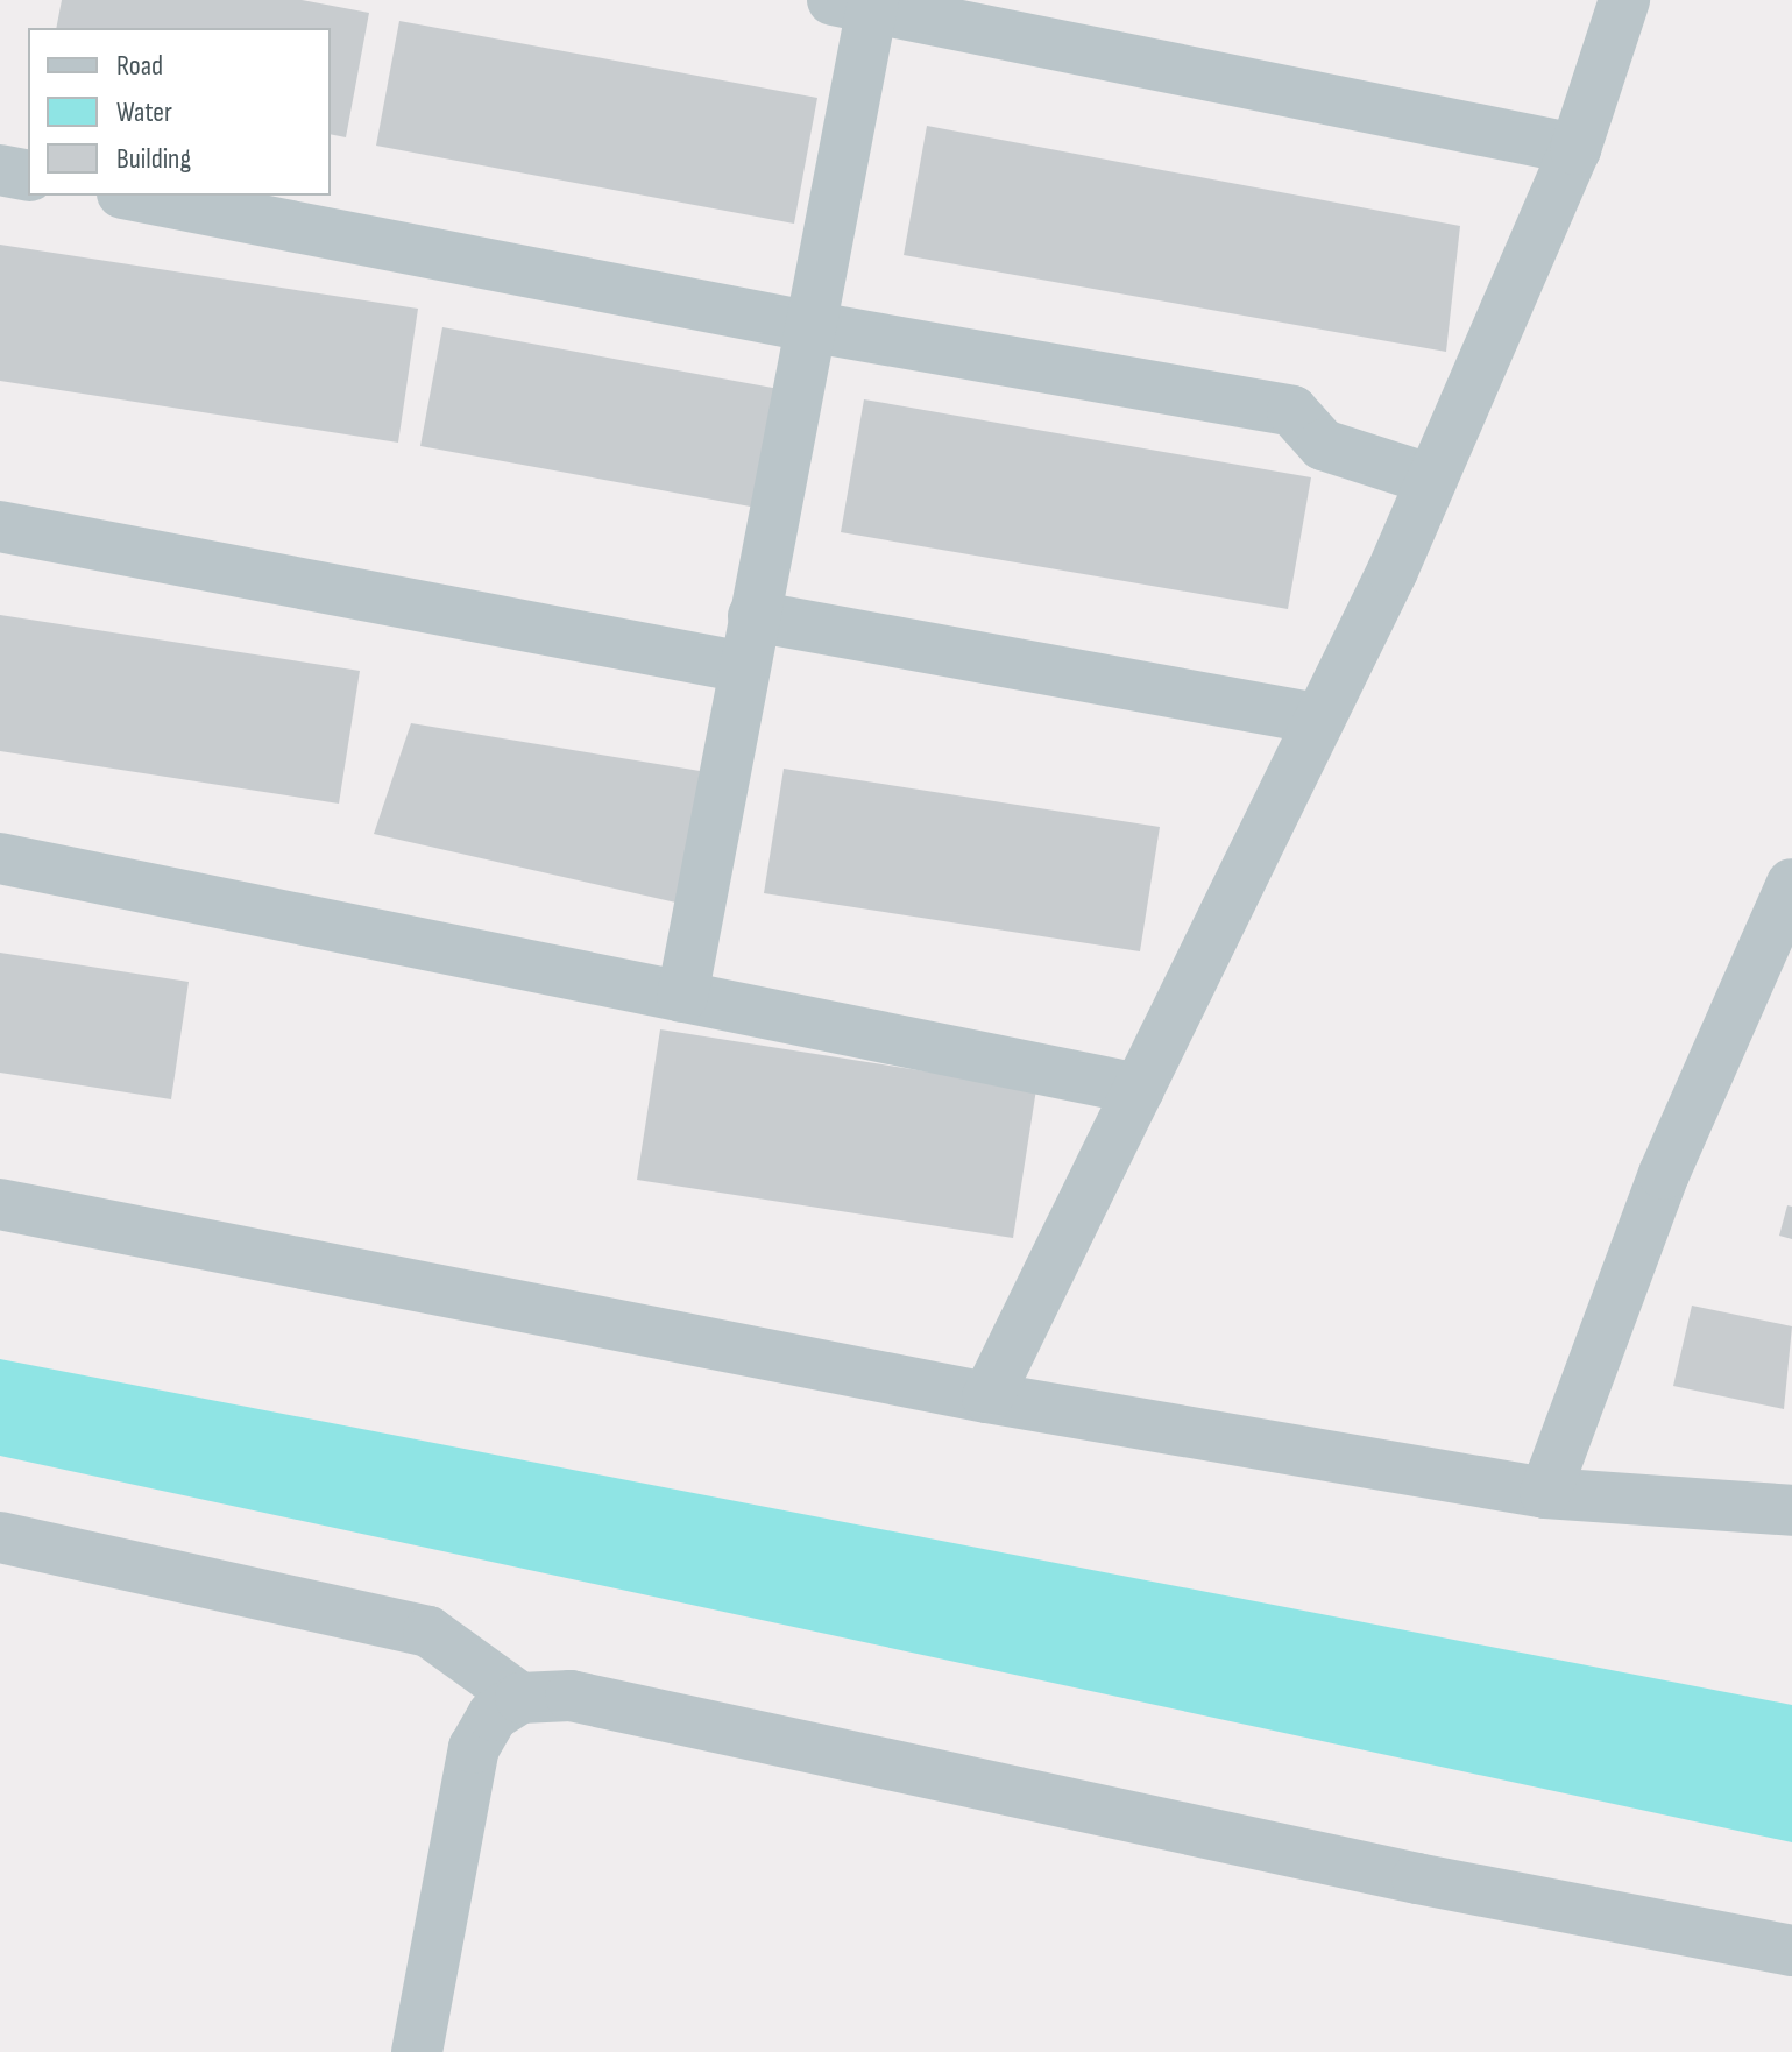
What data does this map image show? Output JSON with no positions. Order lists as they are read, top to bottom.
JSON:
{
  "legend": ["Road", "Water", "Building"]
}
